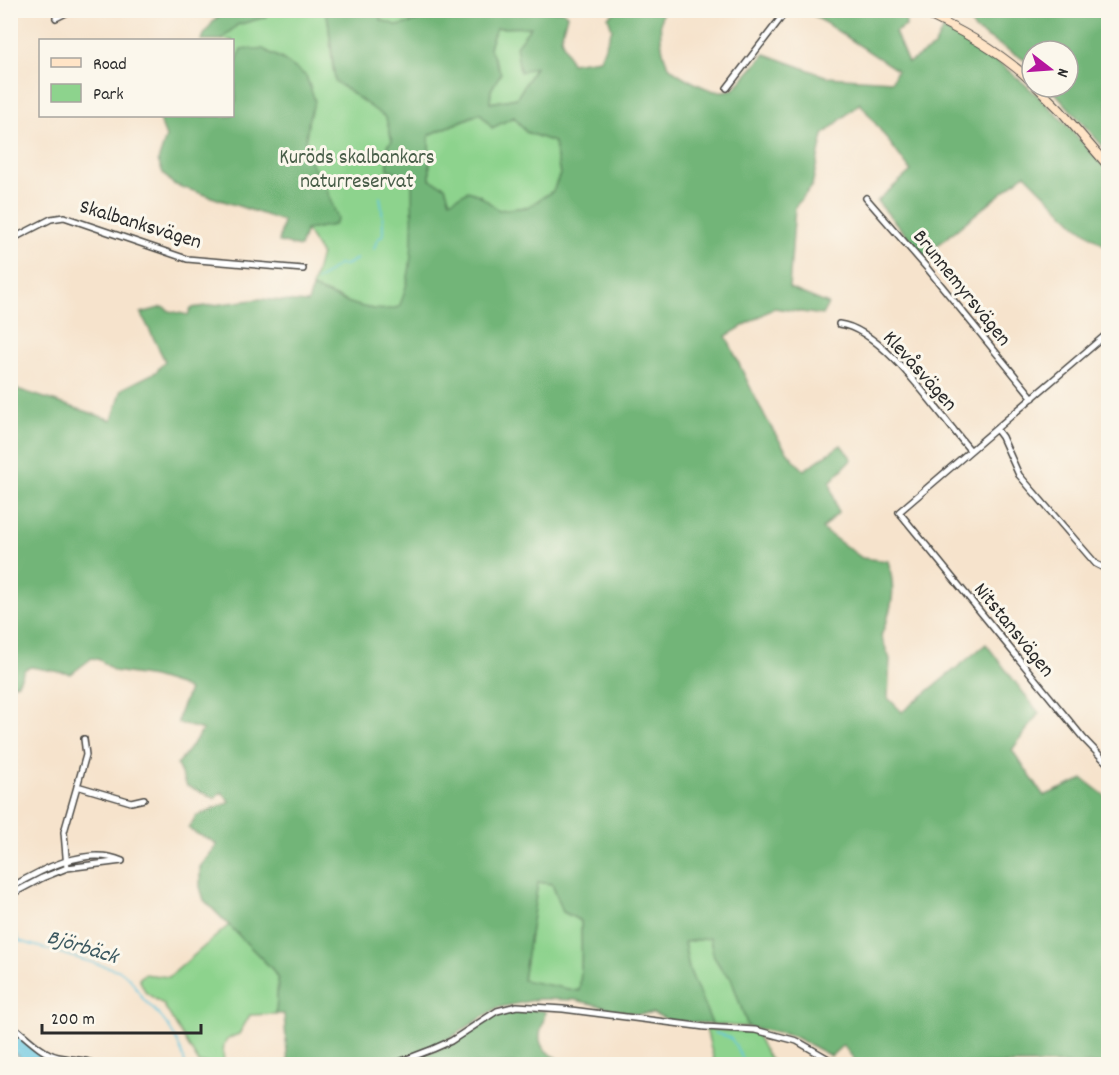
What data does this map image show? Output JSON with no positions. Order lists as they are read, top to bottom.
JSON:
{
  "streets": {
    "street": [
      "Skalbanksvägen",
      "Brunnemyrsvägen",
      "Klevåsvägen",
      "Nitstansvägen"
    ]
  },
  "crossings": [
    ["Klevåsvägen", "Nitstansvägen"]
  ],
  "water": ["Björbäck"],
  "parks": ["Kuröds skalbankars naturreservat"],
  "legend": ["Road", "Park"],
  "scale_bar": "200 m",
  "north": "right"
}
